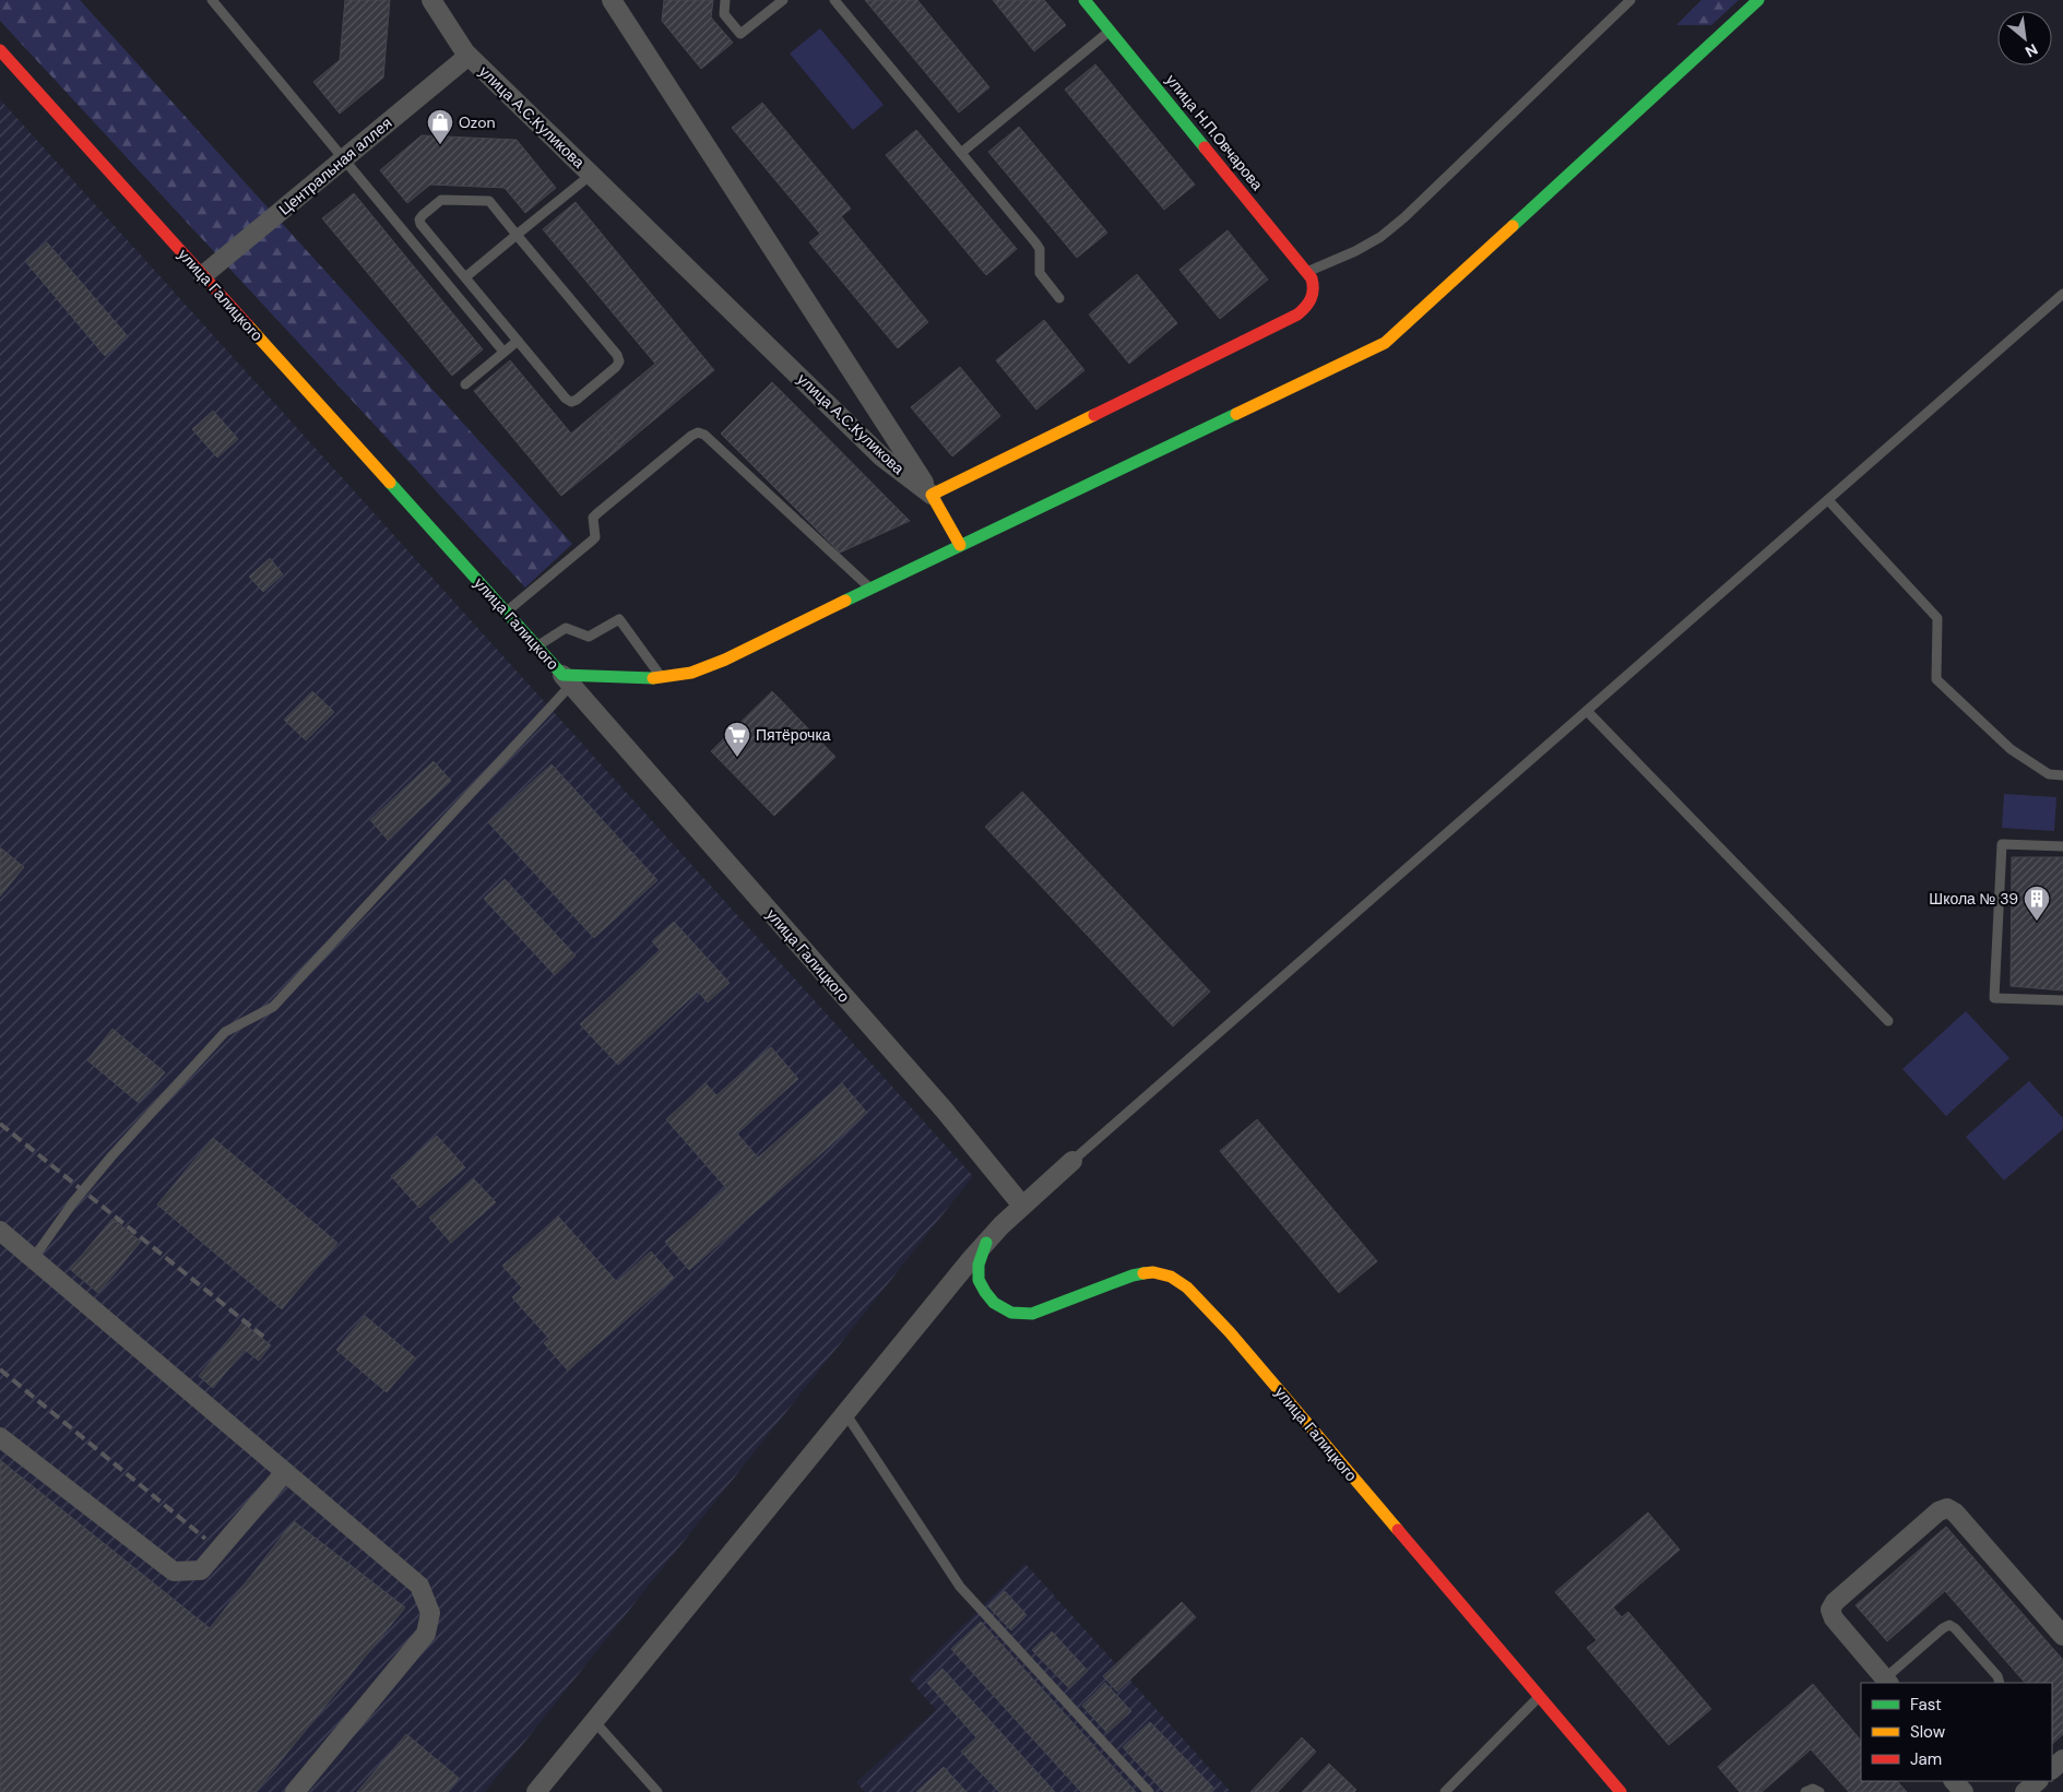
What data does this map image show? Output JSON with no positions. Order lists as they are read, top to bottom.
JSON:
{
  "streets": {
    "street": [
      "улица А.С.Куликова",
      "улица Н.П.Овчарова",
      "Центральная аллея",
      "улица Галицкого"
    ]
  },
  "crossings": [
    ["улица А.С.Куликова", "улица Н.П.Овчарова"],
    ["улица А.С.Куликова", "Центральная аллея"],
    ["Центральная аллея", "улица Галицкого"]
  ],
  "places": {
    "shop": ["Ozon"],
    "supermarket": ["Пятёрочка"],
    "building": ["Школа № 39"]
  },
  "legend": ["Fast", "Slow", "Jam"],
  "north": "bottom right"
}
